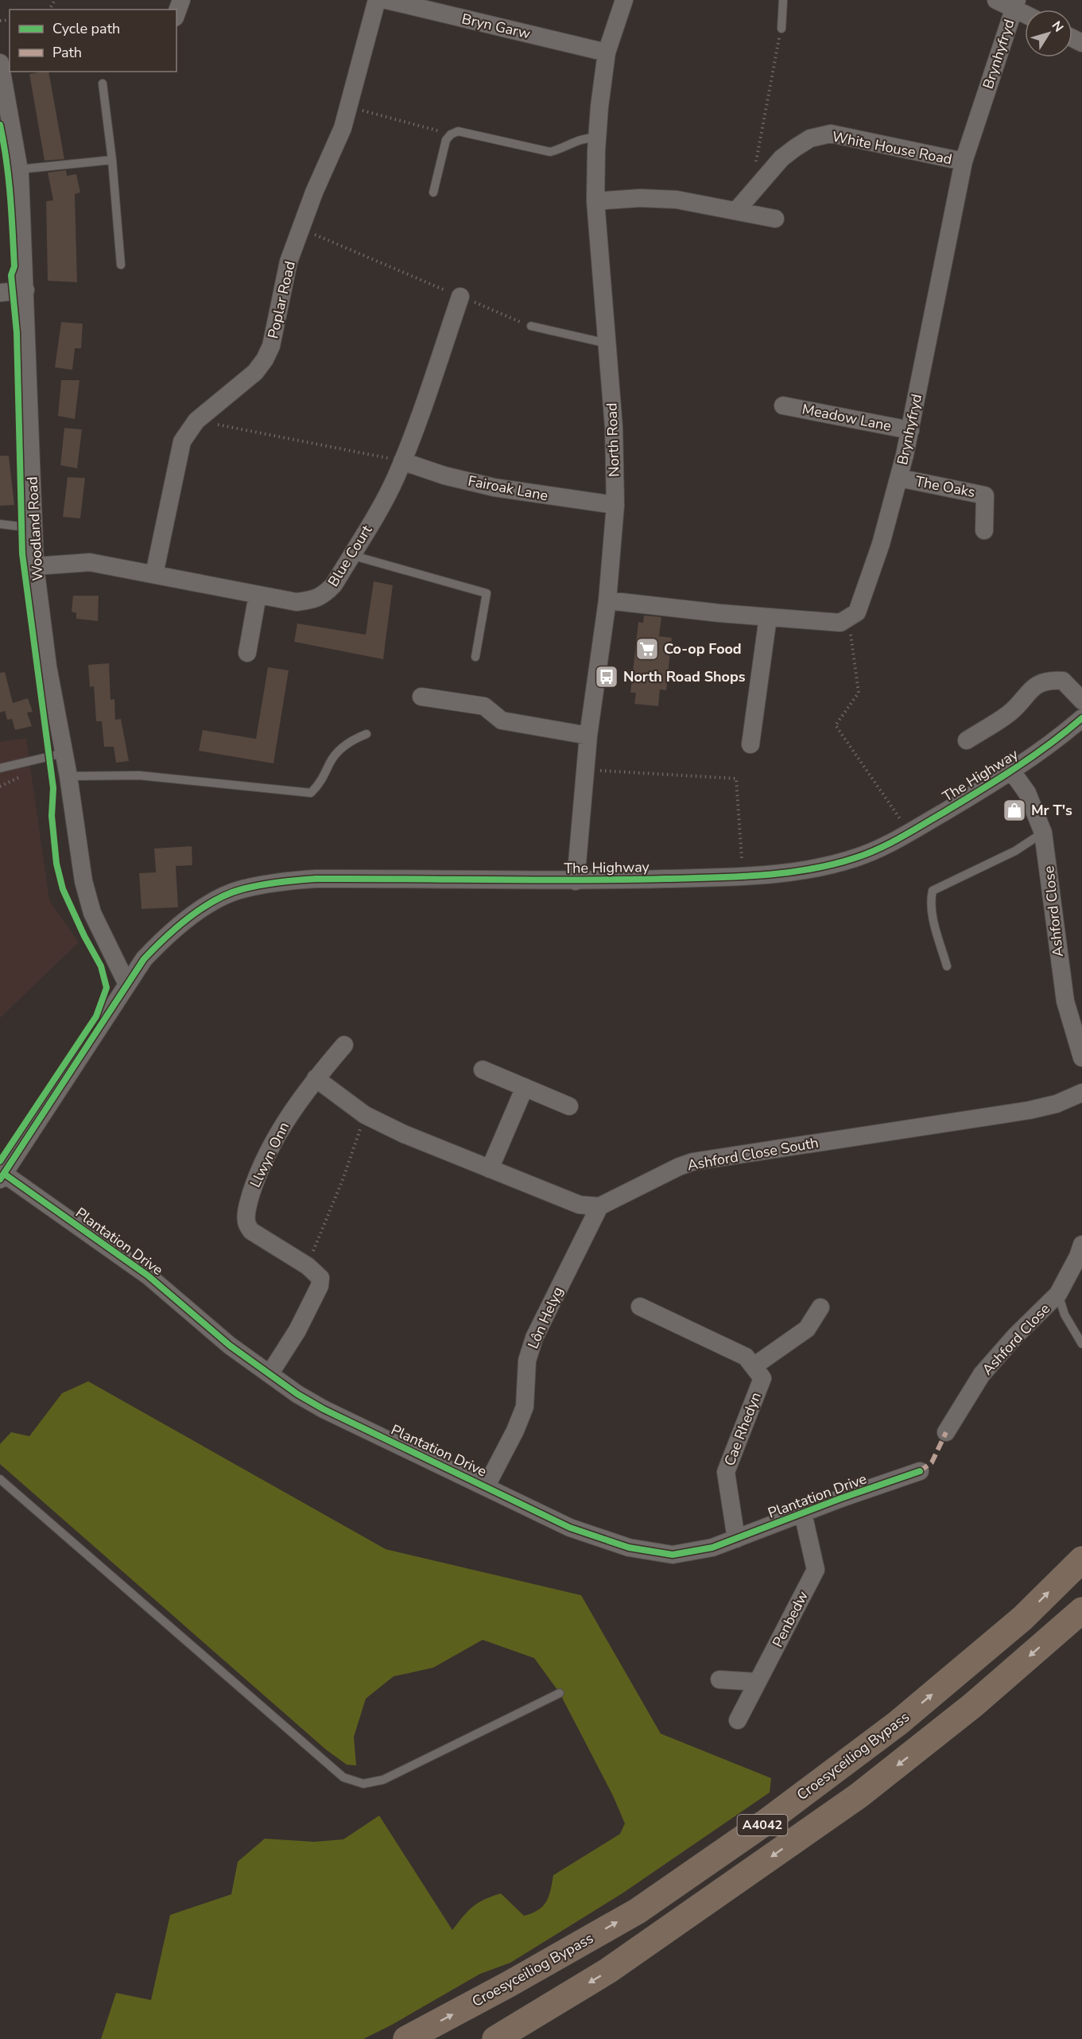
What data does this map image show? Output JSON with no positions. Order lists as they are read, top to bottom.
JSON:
{
  "streets": {
    "highway": ["Croesyceiliog Bypass", "A4042"],
    "street": [
      "Bryn Garw",
      "Brynhyfryd",
      "White House Road",
      "Poplar Road",
      "Meadow Lane",
      "North Road",
      "The Oaks",
      "Fairoak Lane",
      "Woodland Road",
      "Blue Court",
      "The Highway",
      "Ashford Close",
      "Ashford Close South",
      "Llwyn Onn",
      "Plantation Drive",
      "Lôn Helyg",
      "Cae Rhedyn",
      "Penbedw"
    ]
  },
  "crossings": [
    ["Bryn Garw", "North Road"],
    ["Brynhyfryd", "White House Road"],
    ["Brynhyfryd", "Meadow Lane"],
    ["Brynhyfryd", "The Oaks"],
    ["Poplar Road", "Blue Court"],
    ["North Road", "Fairoak Lane"],
    ["North Road", "The Highway"],
    ["Fairoak Lane", "Blue Court"],
    ["Woodland Road", "Blue Court"],
    ["Woodland Road", "The Highway"],
    ["The Highway", "Ashford Close"],
    ["The Highway", "Plantation Drive"],
    ["Ashford Close South", "Lôn Helyg"],
    ["Llwyn Onn", "Plantation Drive"],
    ["Plantation Drive", "Lôn Helyg"],
    ["Plantation Drive", "Cae Rhedyn"],
    ["Plantation Drive", "Penbedw"]
  ],
  "places": {
    "supermarket": ["Co-op Food"],
    "bus stop": ["North Road Shops"],
    "shop": ["Mr T's"]
  },
  "legend": ["Cycle path", "Path"],
  "north": "top right"
}
